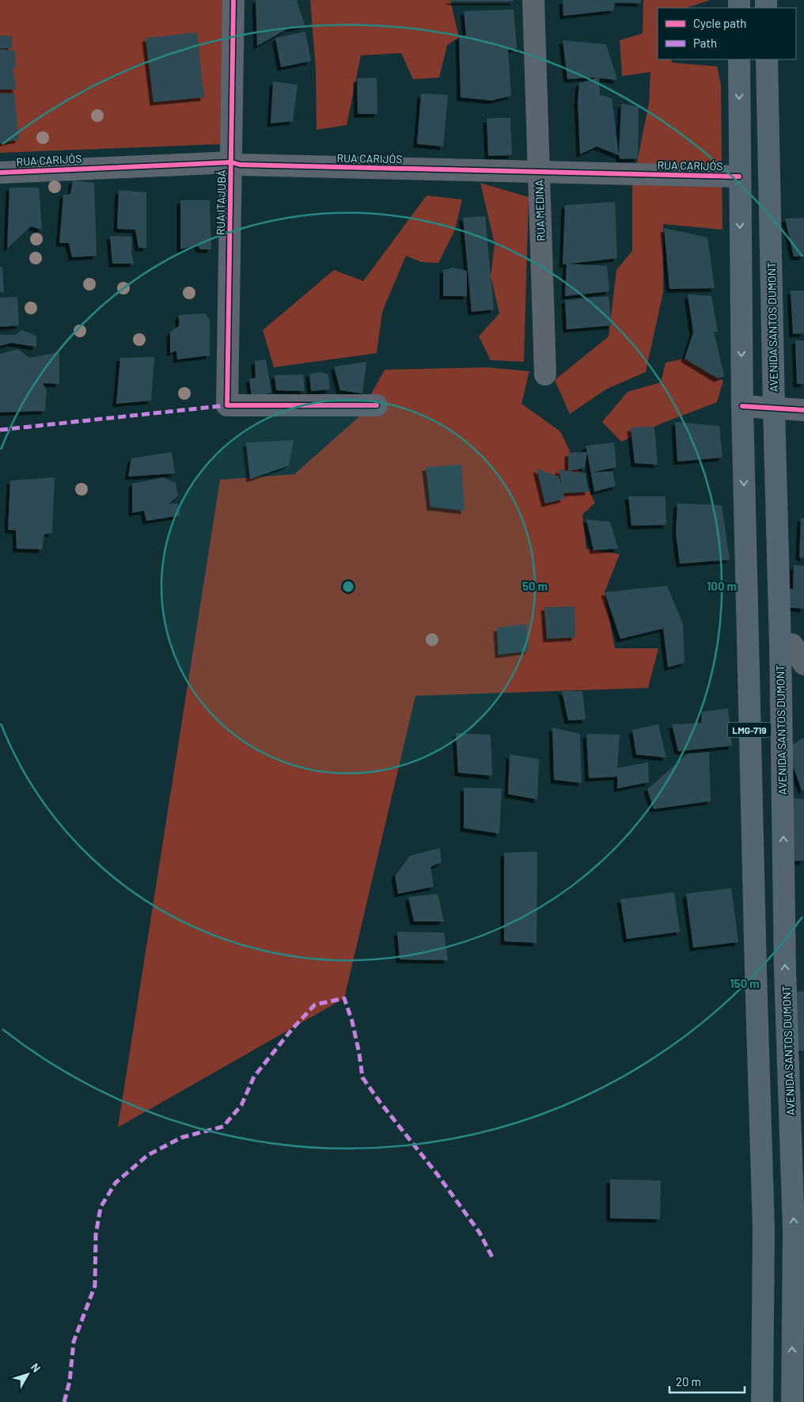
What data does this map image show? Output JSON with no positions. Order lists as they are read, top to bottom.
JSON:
{
  "streets": {
    "main road": ["AVENIDA SANTOS DUMONT", "LMG-719"],
    "street": ["RUA CARIJÓS", "RUA ITAJUBÁ", "RUA MEDINA"]
  },
  "crossings": [
    ["RUA CARIJÓS", "RUA ITAJUBÁ"],
    ["RUA CARIJÓS", "RUA MEDINA"],
    ["RUA CARIJÓS", "LMG-719"]
  ],
  "legend": ["Cycle path", "Path"],
  "scale_bar": "20 m",
  "north": "top right",
  "rings": ["50 m", "100 m", "150 m"]
}
